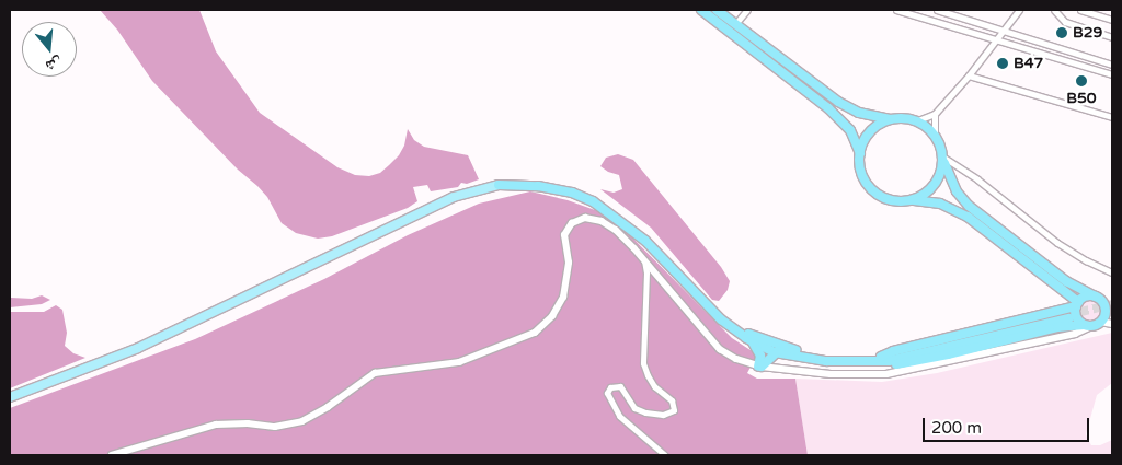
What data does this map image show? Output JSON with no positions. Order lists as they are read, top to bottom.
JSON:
{
  "places": ["B29", "B47", "B50"],
  "scale_bar": "200 m",
  "north": "bottom"
}
